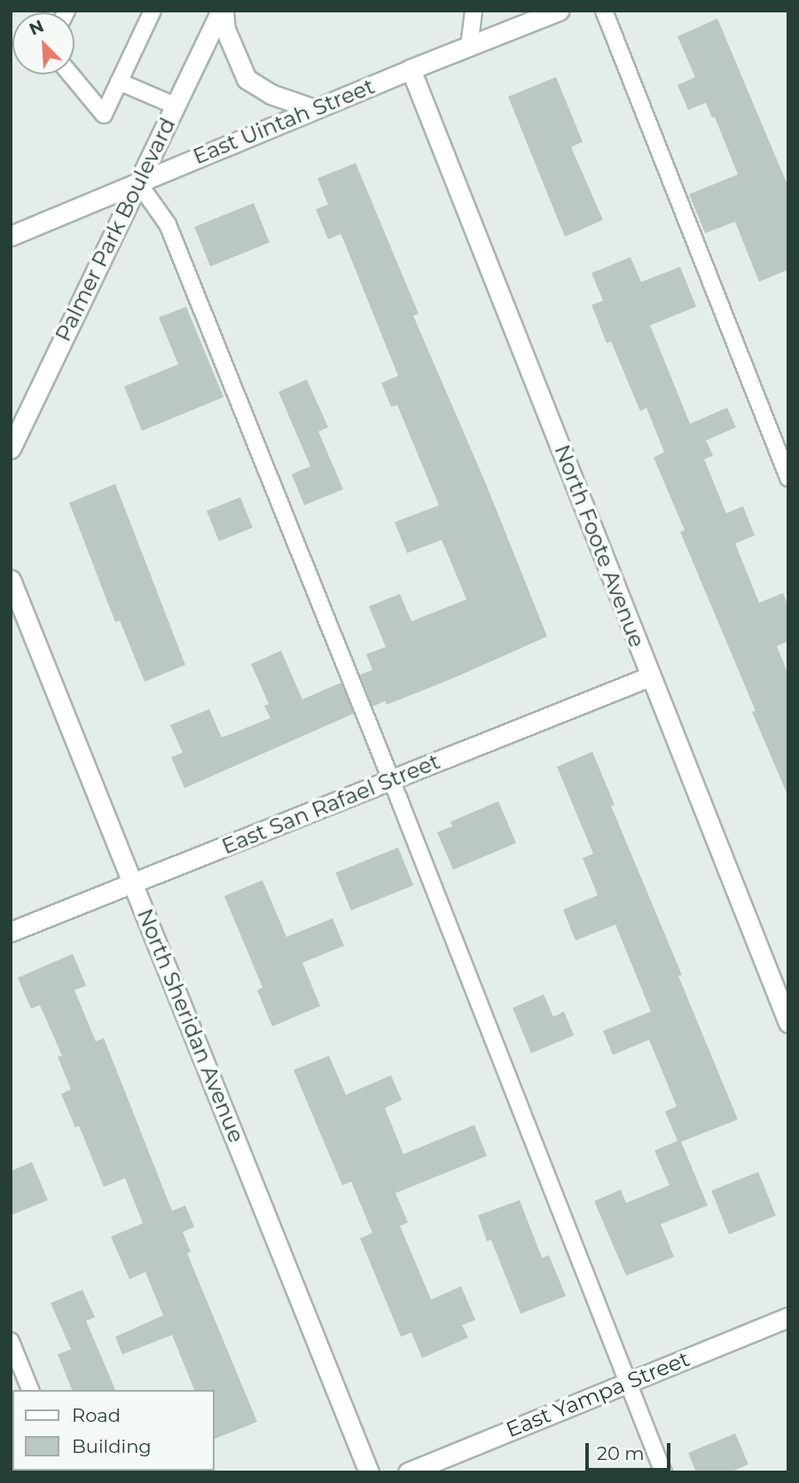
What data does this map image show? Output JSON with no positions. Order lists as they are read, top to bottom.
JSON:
{
  "streets": {
    "street": [
      "East Uintah Street",
      "Palmer Park Boulevard",
      "North Foote Avenue",
      "East San Rafael Street",
      "North Sheridan Avenue",
      "East Yampa Street"
    ]
  },
  "crossings": [
    ["East Uintah Street", "Palmer Park Boulevard"],
    ["East Uintah Street", "North Foote Avenue"],
    ["North Foote Avenue", "East San Rafael Street"],
    ["East San Rafael Street", "North Sheridan Avenue"]
  ],
  "legend": ["Road", "Building"],
  "scale_bar": "20 m",
  "north": "top left"
}
